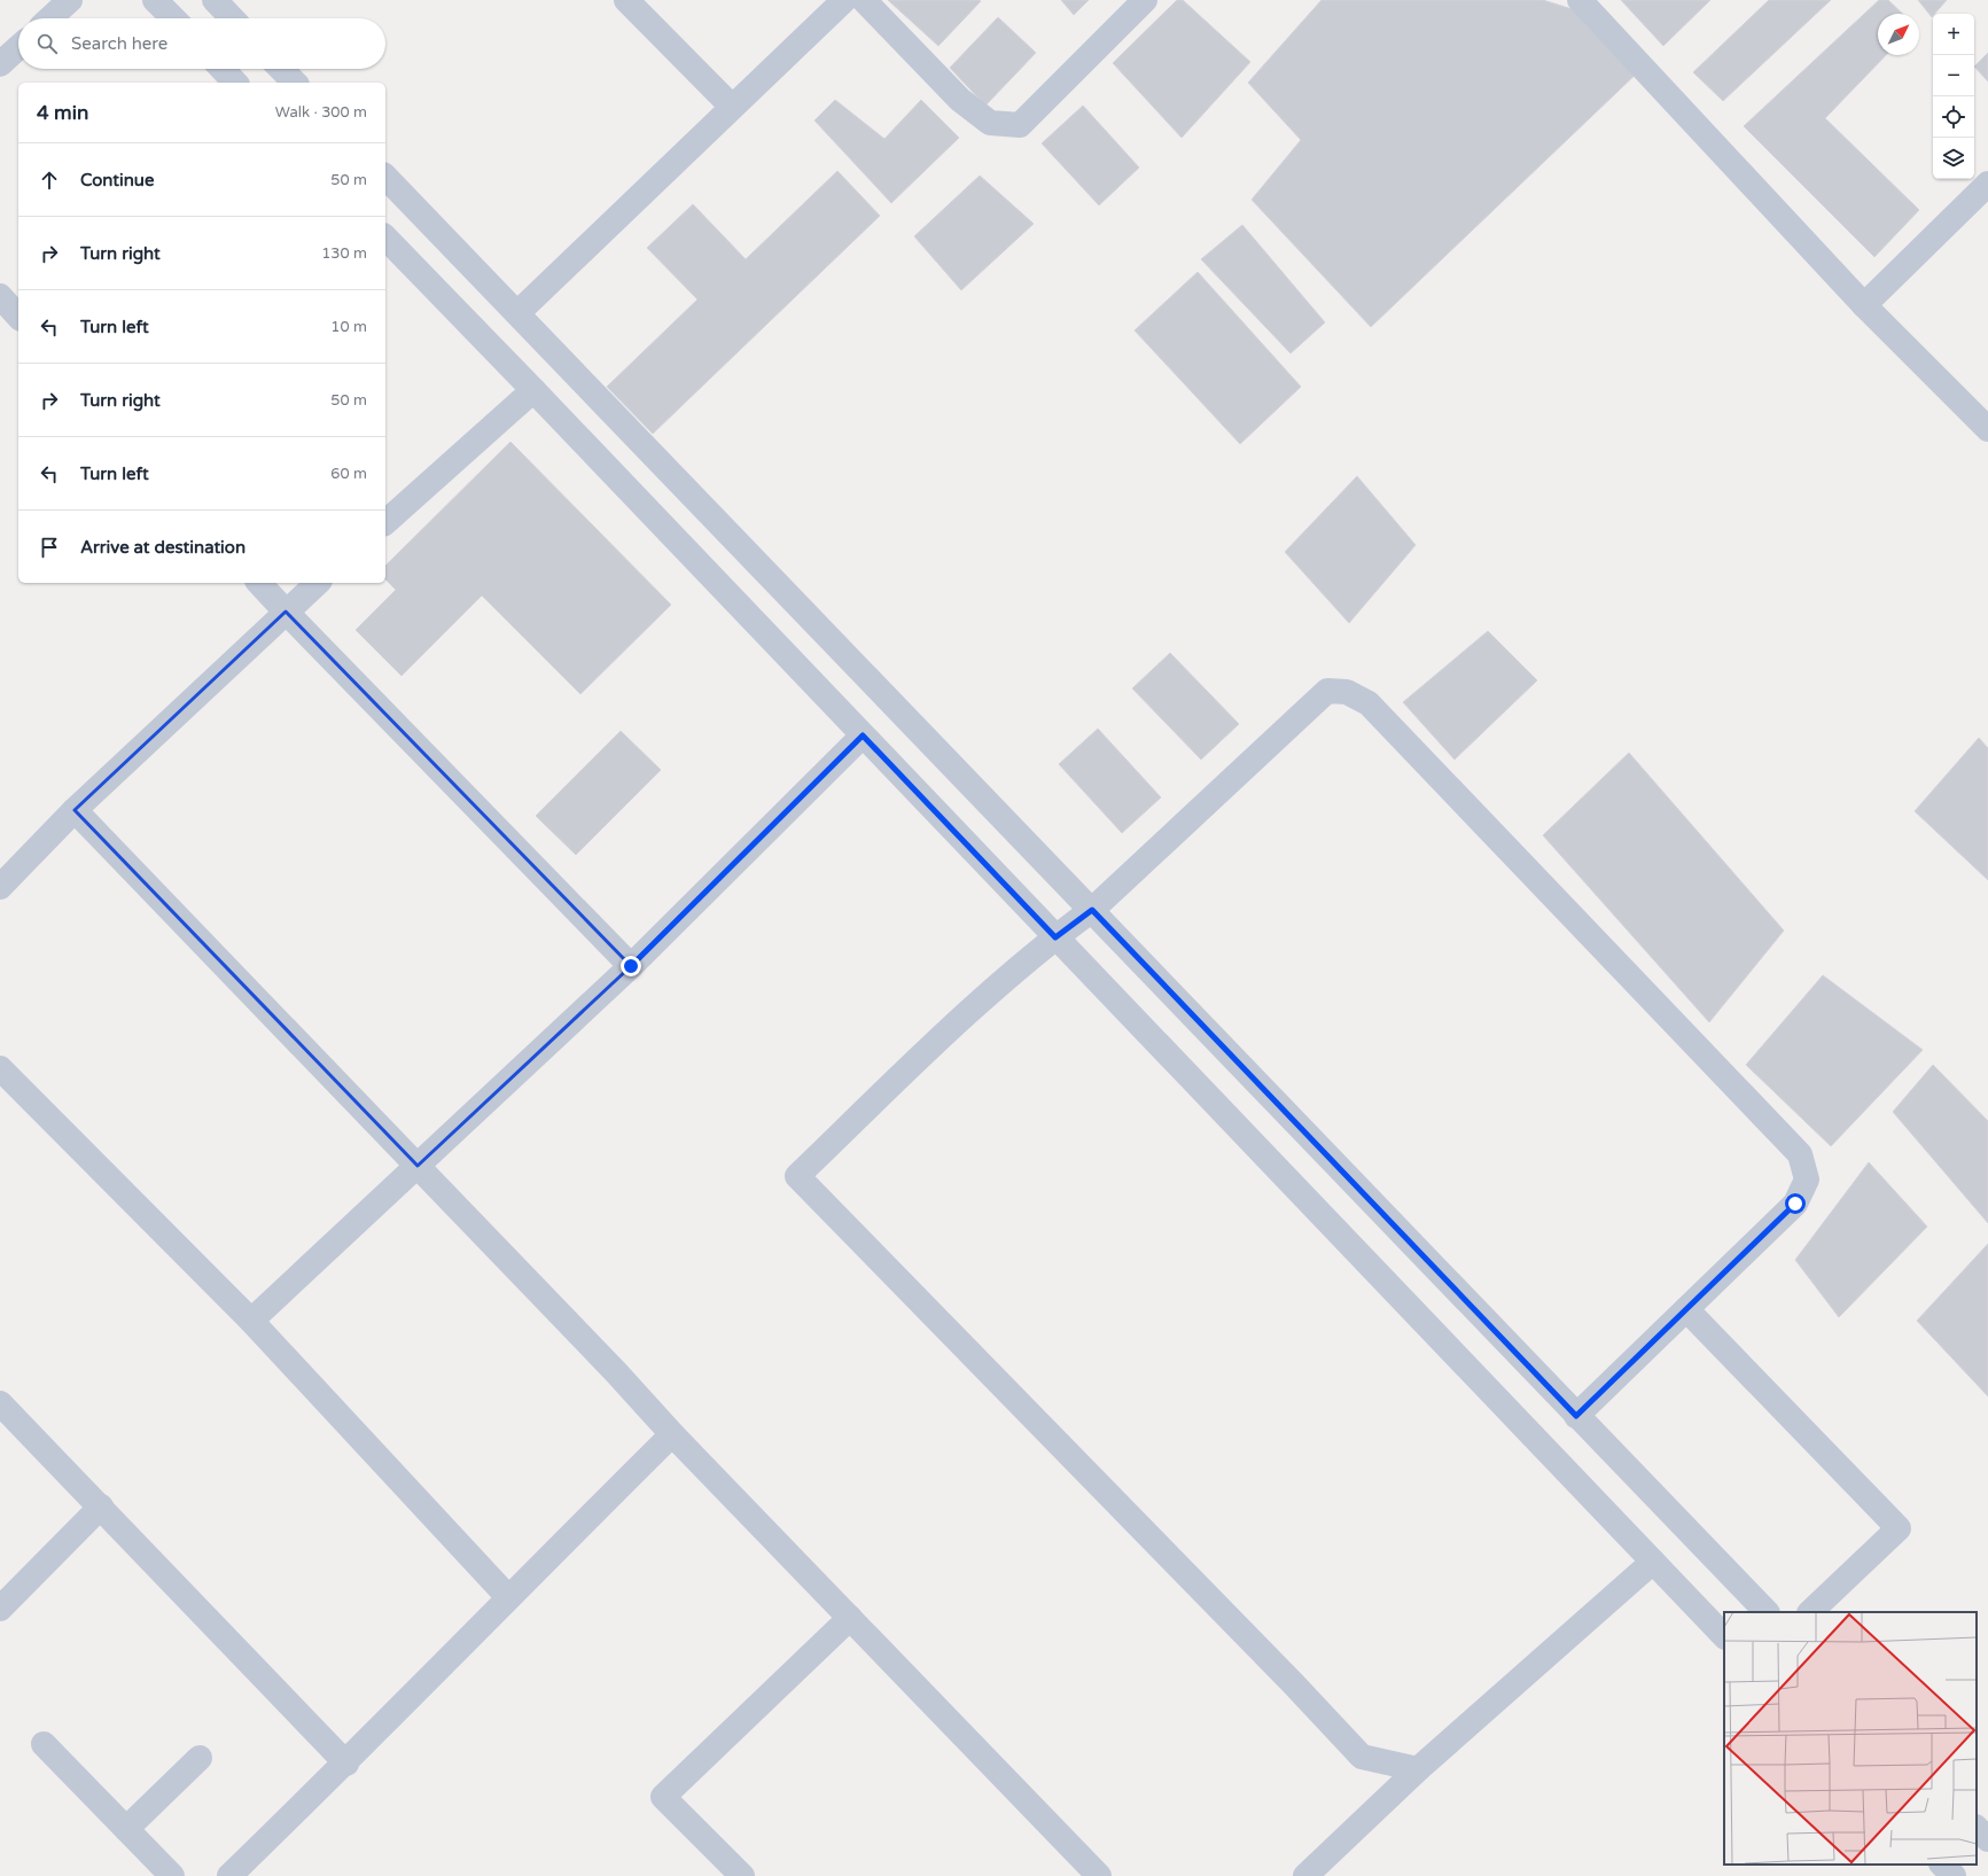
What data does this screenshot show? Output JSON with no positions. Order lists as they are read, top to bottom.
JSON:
{
  "north": "top right",
  "page": {
    "map_buttons": ["+", "−"],
    "search": "Search here",
    "heading": ["4 min", "Walk · 300 m"],
    "list": [
      ["Continue", "50 m"],
      ["Turn right", "130 m"],
      ["Turn left", "10 m"],
      ["Turn right", "50 m"],
      ["Turn left", "60 m"],
      "Arrive at destination"
    ]
  }
}
